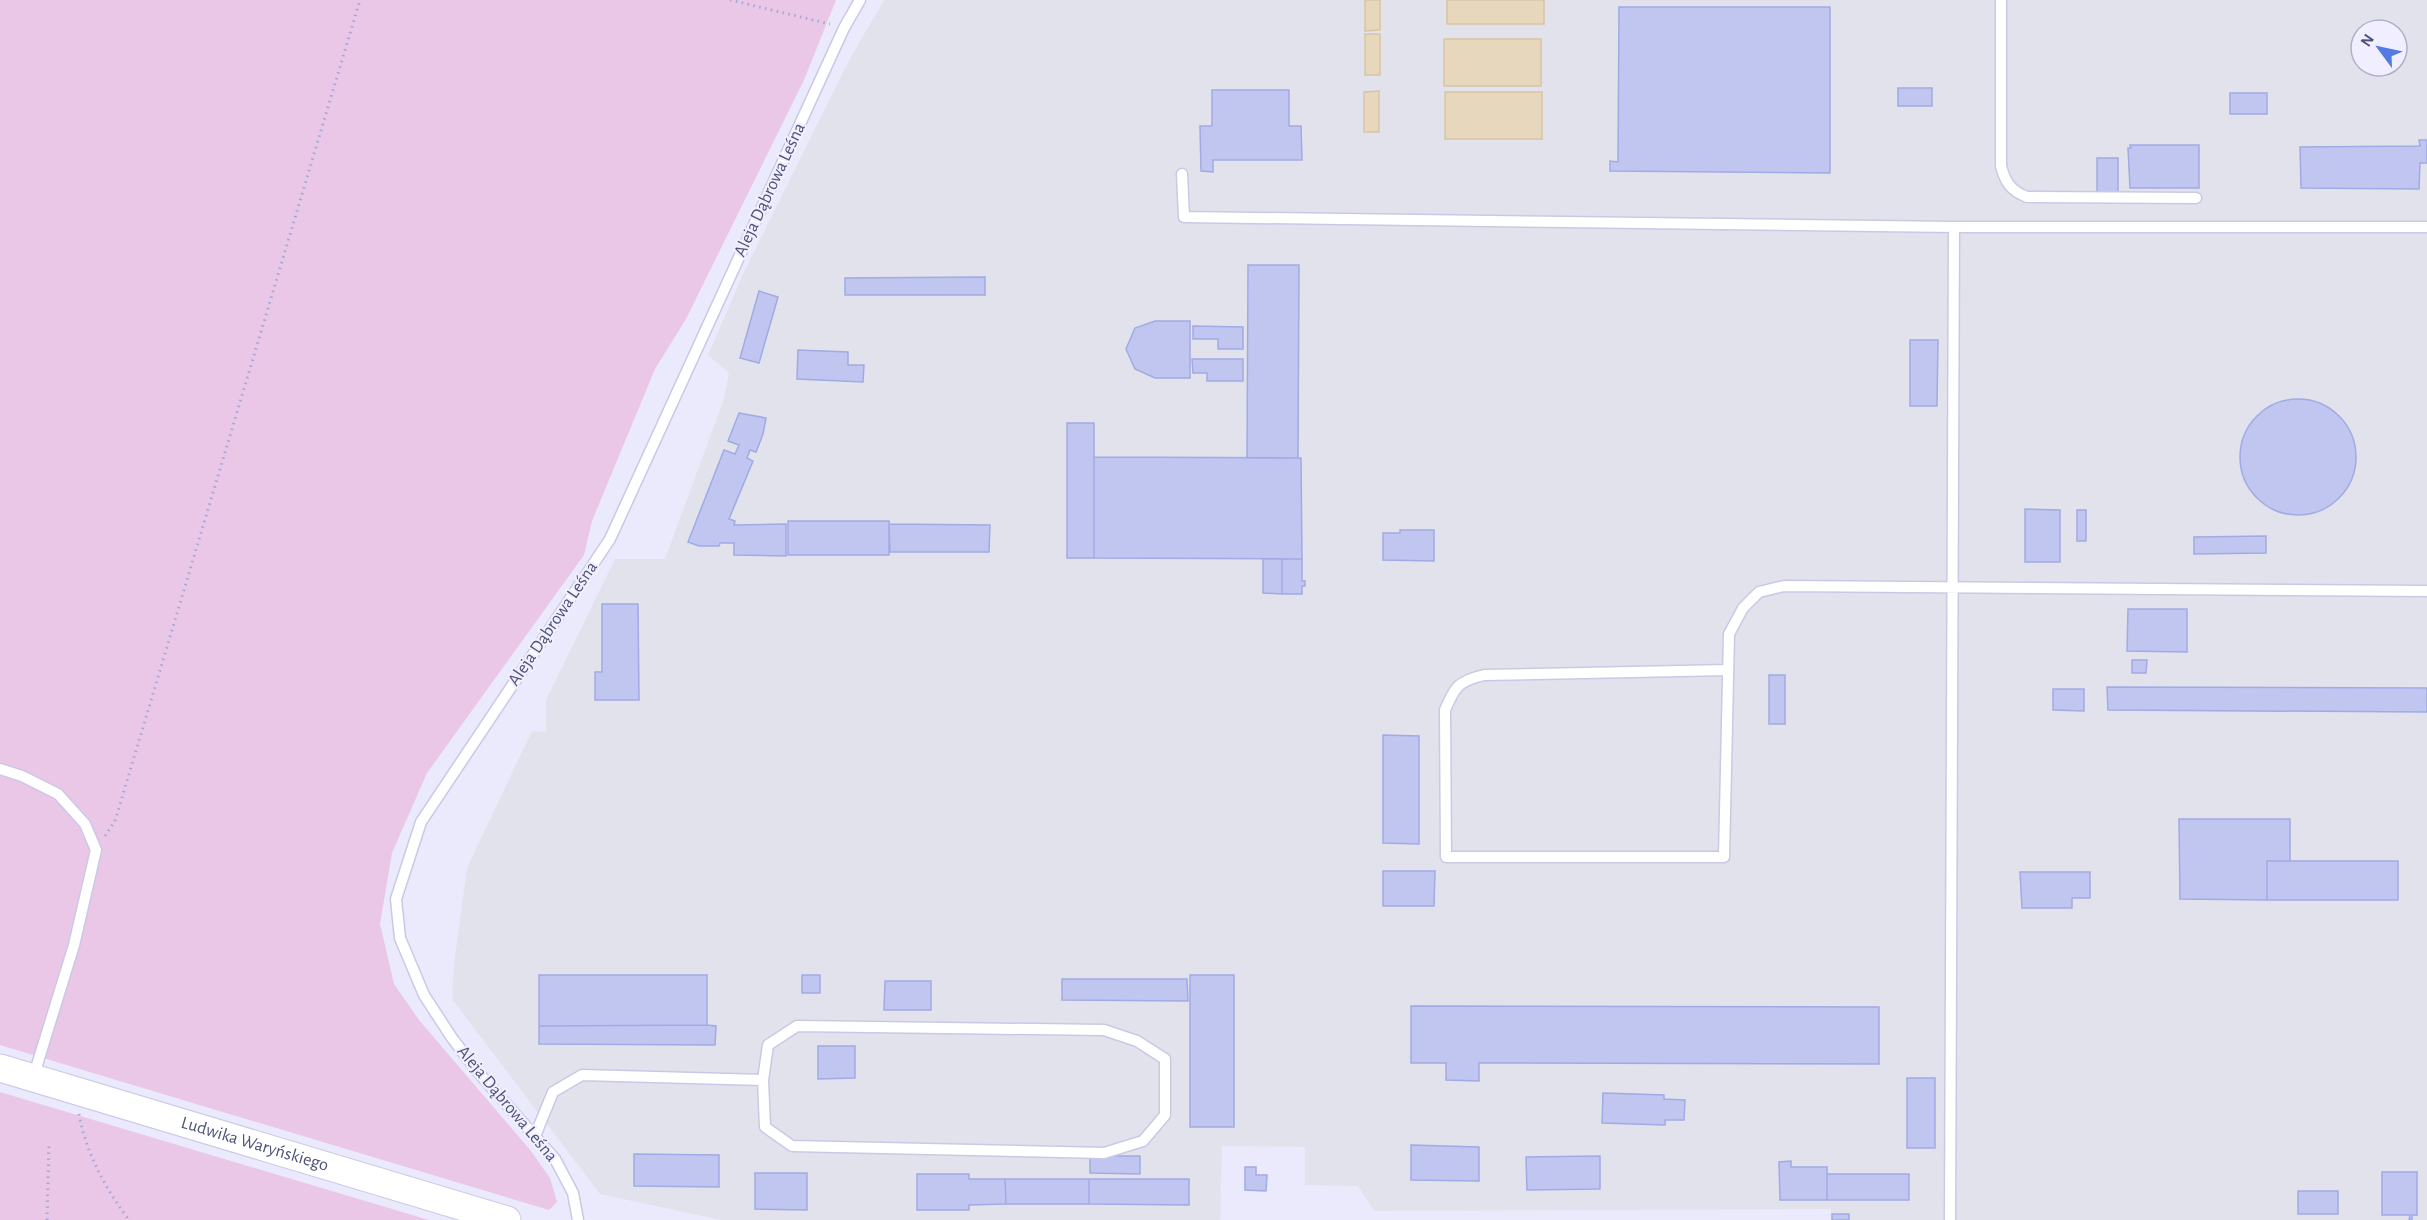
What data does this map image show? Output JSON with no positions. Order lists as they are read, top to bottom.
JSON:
{
  "streets": {
    "street": ["Ludwika Waryńskiego"],
    "lane": ["Aleja Dąbrowa Leśna"]
  },
  "north": "top left"
}
